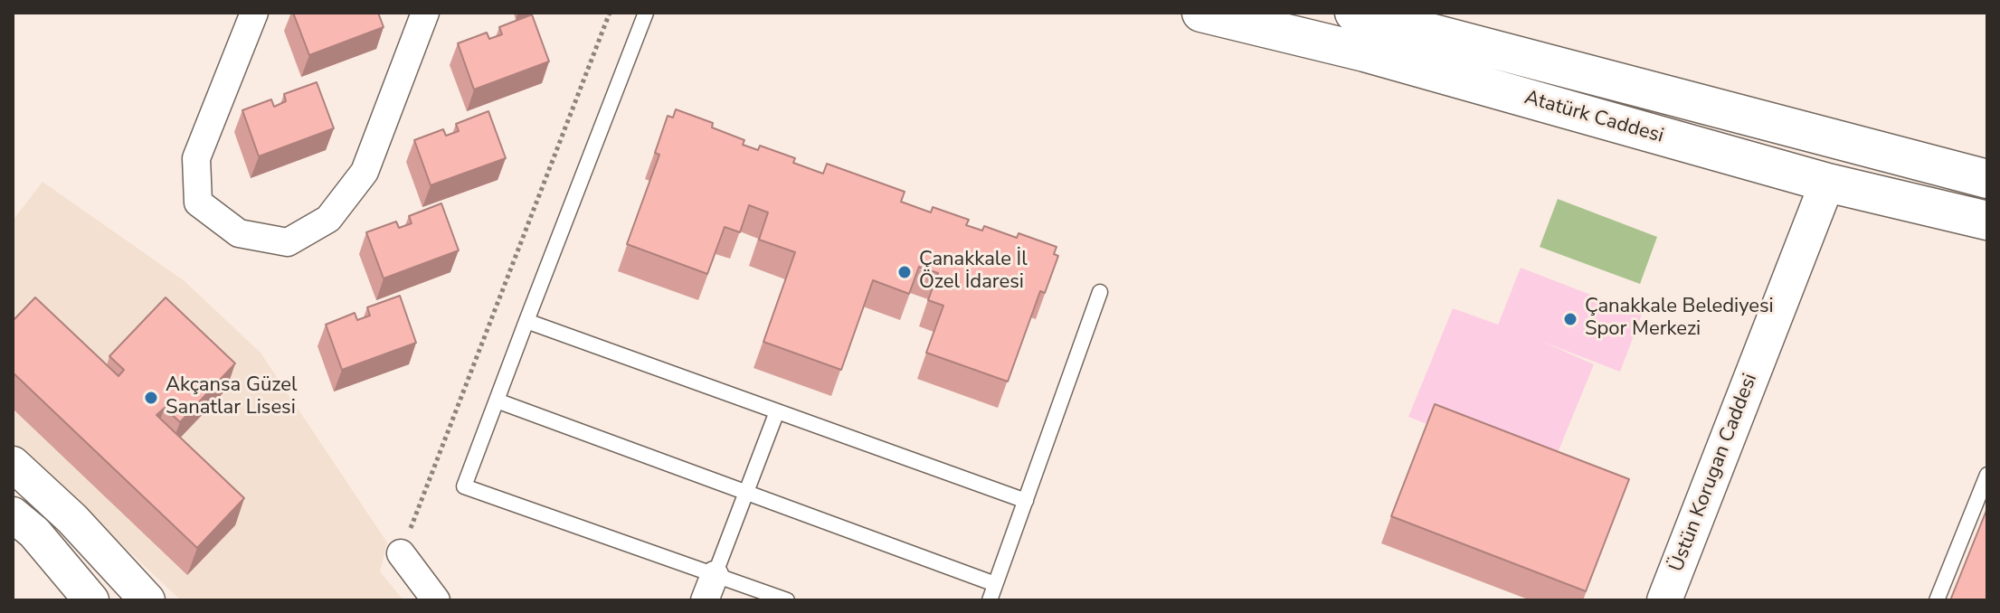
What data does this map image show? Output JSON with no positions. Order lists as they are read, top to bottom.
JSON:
{
  "streets": {
    "main road": ["Atatürk Caddesi"],
    "street": ["Üstün Korugan Caddesi"]
  },
  "crossings": [
    ["Atatürk Caddesi", "Üstün Korugan Caddesi"]
  ],
  "places": ["Çanakkale İl Özel İdaresi", "Çanakkale Belediyesi Spor Merkezi", "Akçansa Güzel Sanatlar Lisesi"]
}
